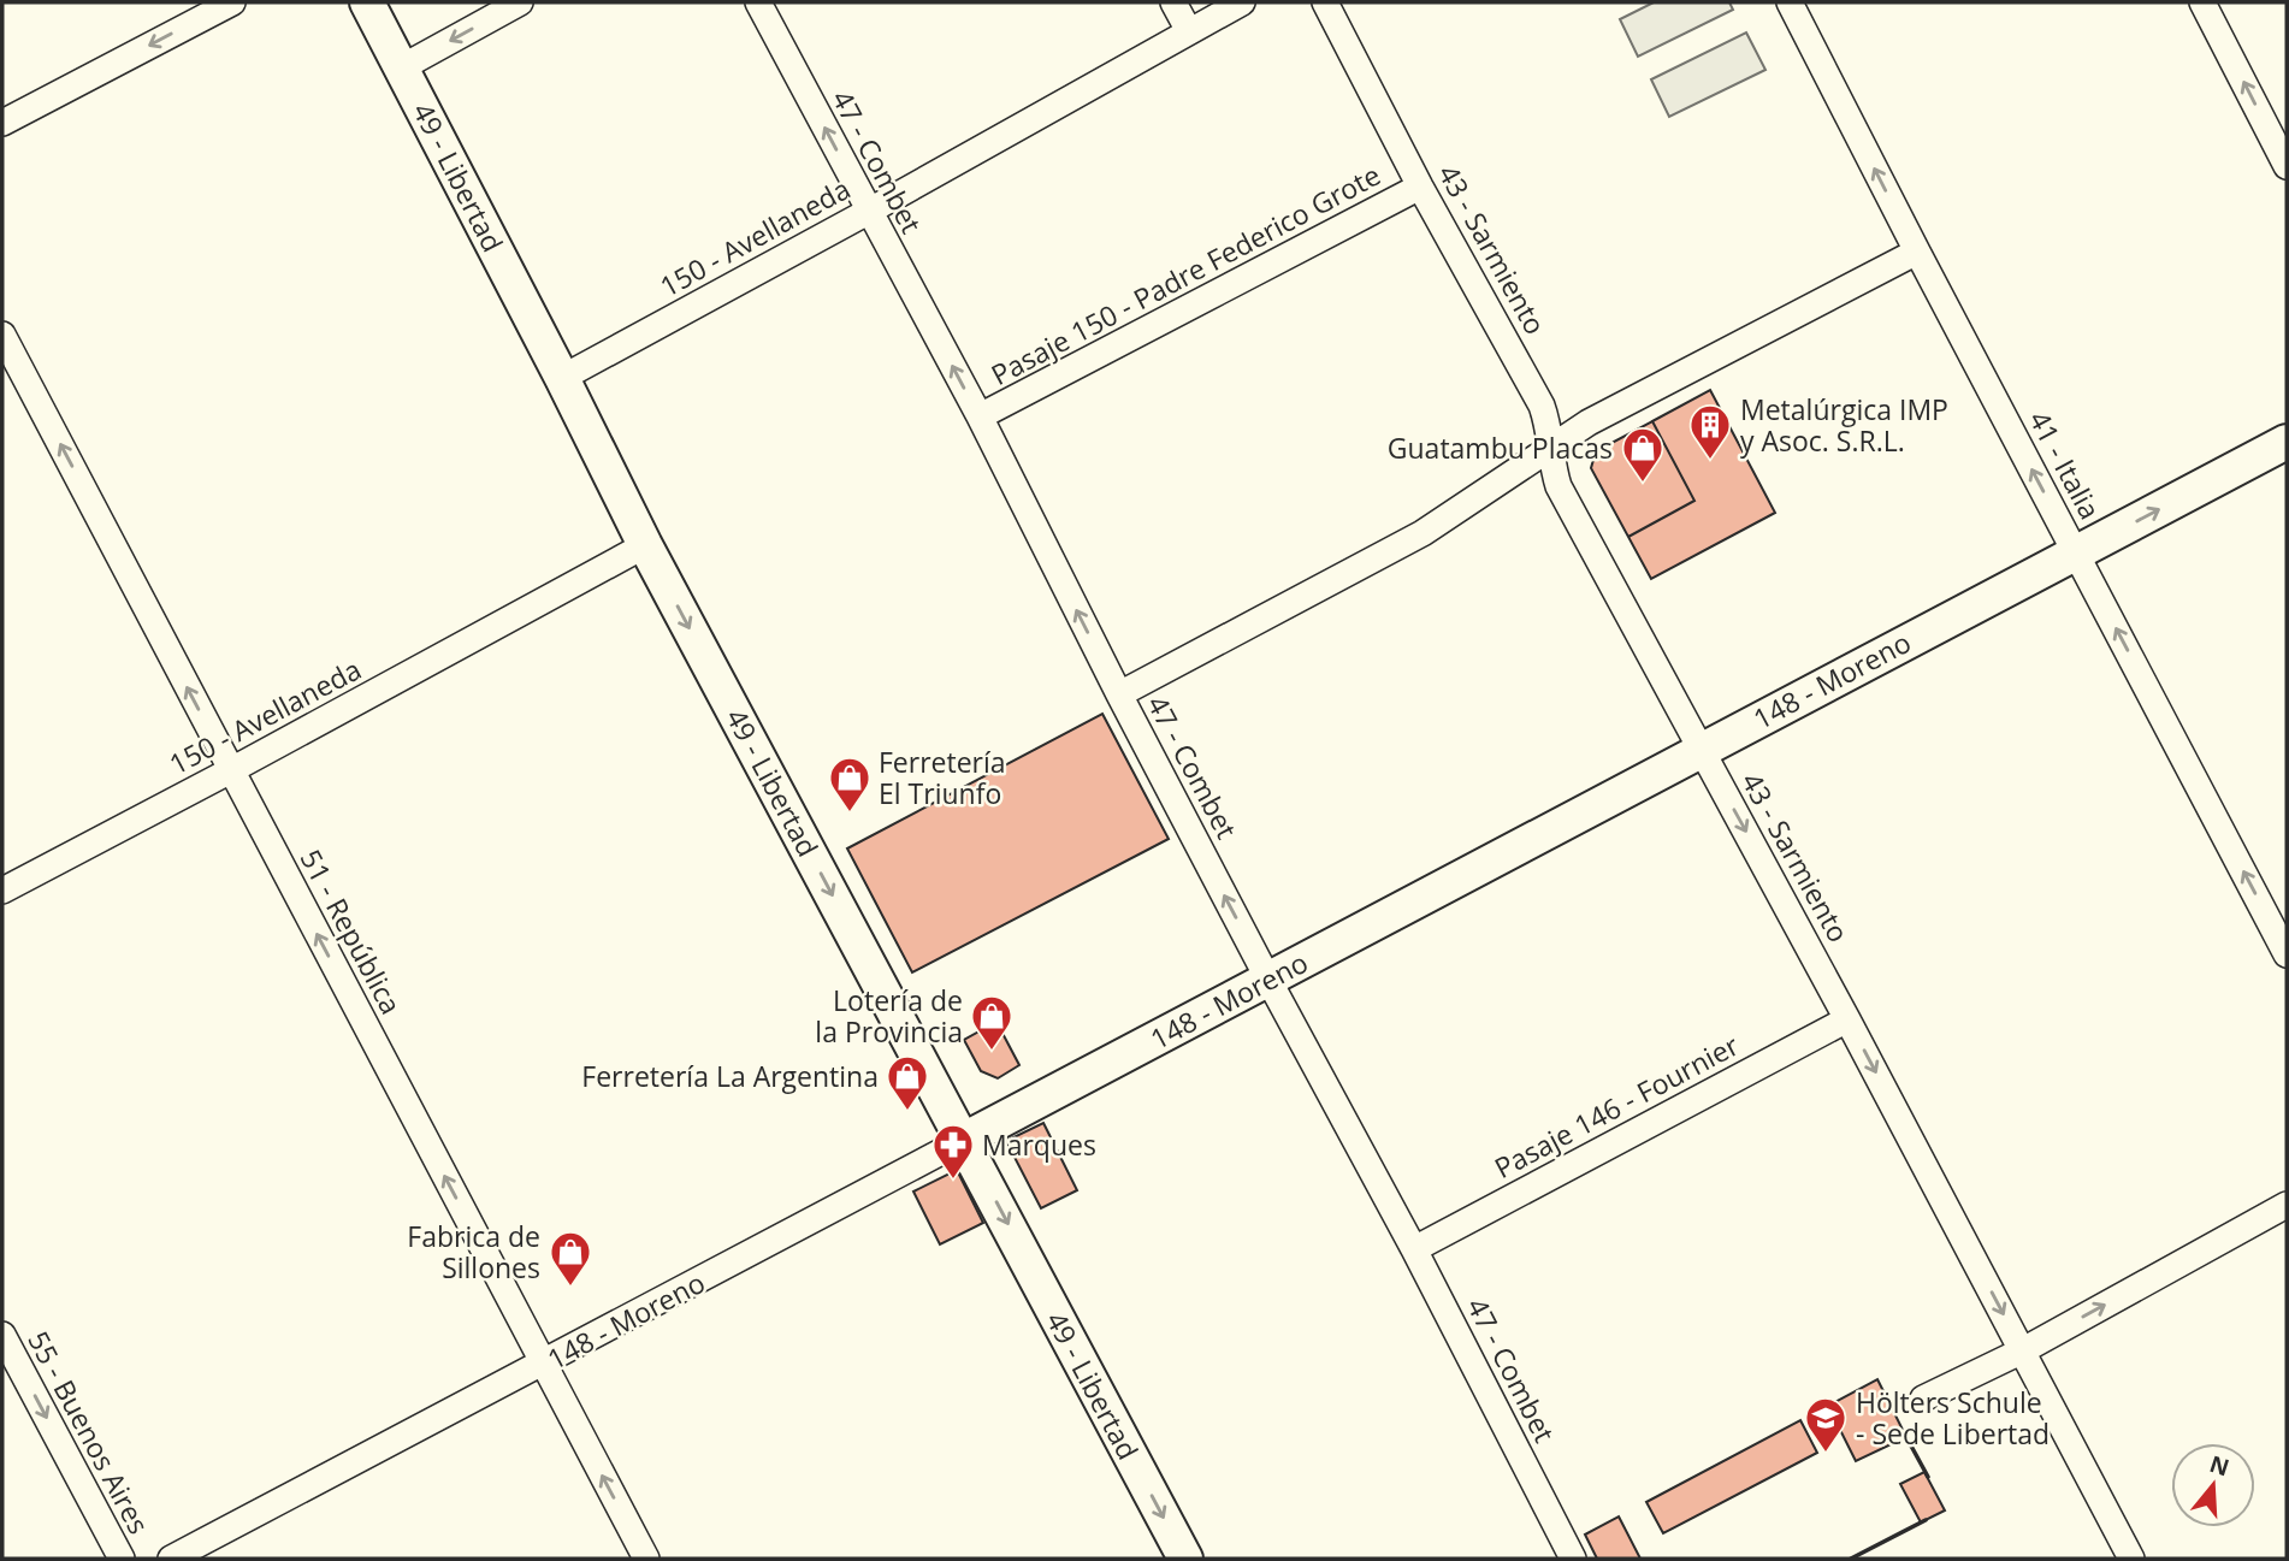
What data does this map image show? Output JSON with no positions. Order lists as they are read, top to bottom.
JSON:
{
  "streets": {
    "street": [
      "47 - Combet",
      "49 - Libertad",
      "150 - Avellaneda",
      "43 - Sarmiento",
      "Pasaje 150 - Padre Federico Grote",
      "41 - Italia",
      "148 - Moreno",
      "51 - República",
      "Pasaje 146 - Fournier",
      "55 - Buenos Aires"
    ]
  },
  "crossings": [
    ["47 - Combet", "150 - Avellaneda"],
    ["47 - Combet", "Pasaje 150 - Padre Federico Grote"],
    ["47 - Combet", "148 - Moreno"],
    ["47 - Combet", "Pasaje 146 - Fournier"],
    ["49 - Libertad", "150 - Avellaneda"],
    ["49 - Libertad", "148 - Moreno"],
    ["150 - Avellaneda", "51 - República"],
    ["43 - Sarmiento", "Pasaje 150 - Padre Federico Grote"],
    ["43 - Sarmiento", "148 - Moreno"],
    ["43 - Sarmiento", "Pasaje 146 - Fournier"],
    ["41 - Italia", "148 - Moreno"],
    ["148 - Moreno", "51 - República"]
  ],
  "one_way": [
    "47 - Combet",
    "49 - Libertad",
    "43 - Sarmiento",
    "41 - Italia",
    "51 - República",
    "55 - Buenos Aires"
  ],
  "places": {
    "building": ["Metalúrgica IMP y Asoc. S.R.L."],
    "shop": [
      "Guatambu Placas",
      "Ferretería El Triunfo",
      "Lotería de la Provincia",
      "Ferretería La Argentina",
      "Fabrica de Sillones"
    ],
    "pharmacy": ["Marques"],
    "school or university": ["Hölters Schule - Sede Libertad"]
  },
  "north": "top"
}
